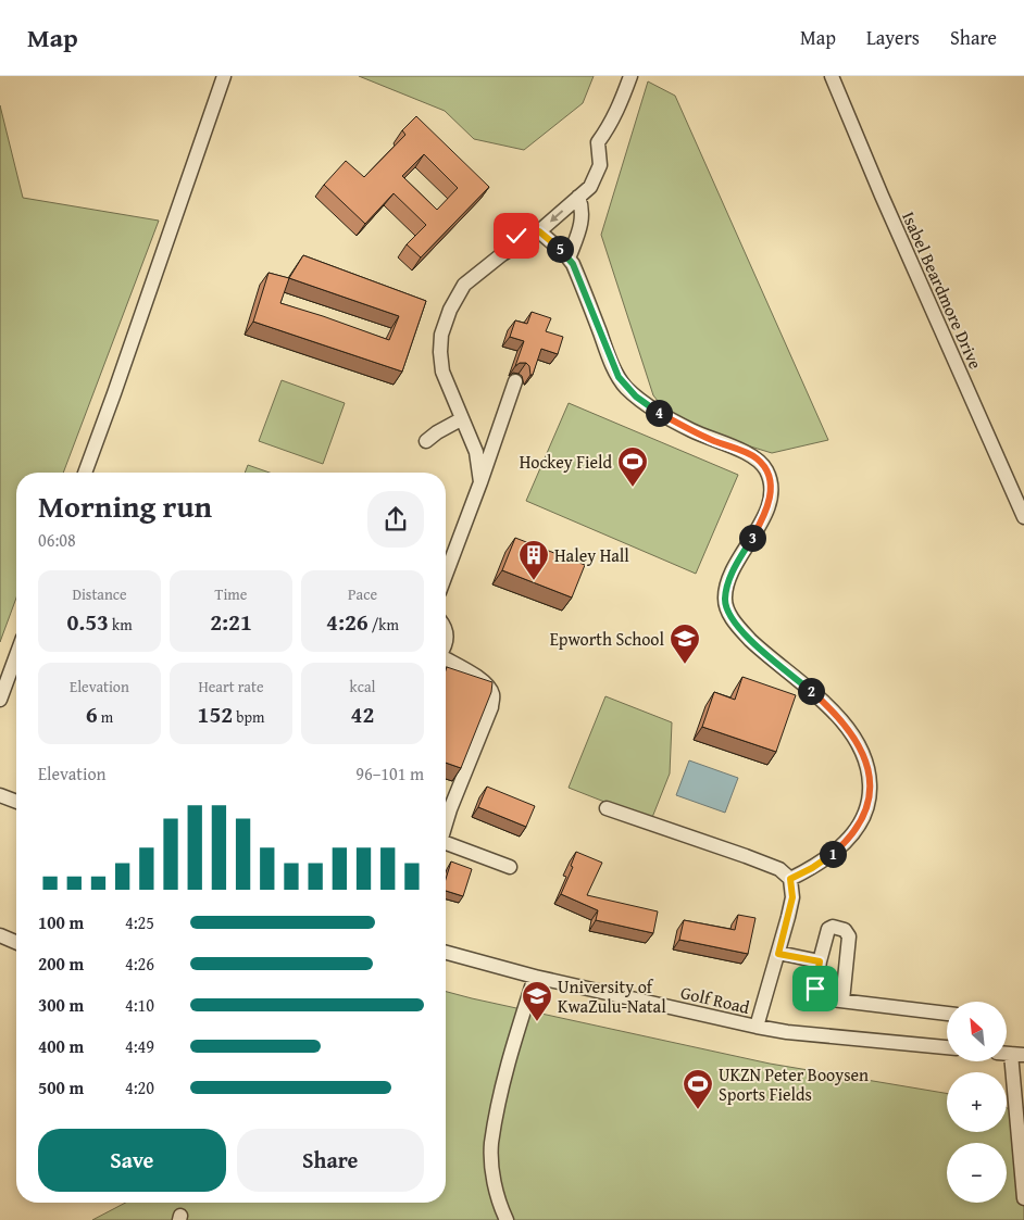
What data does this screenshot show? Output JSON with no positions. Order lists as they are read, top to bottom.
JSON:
{
  "streets": {
    "street": ["Isabel Beardmore Drive", "Golf Road"]
  },
  "places": {
    "sports": ["Hockey Field", "UKZN Peter Booysen Sports Fields"],
    "building": ["Haley Hall"],
    "school or university": ["Epworth School", "University of KwaZulu-Natal"]
  },
  "north": "top left",
  "page": {
    "header": "Map",
    "nav": ["Map", "Layers", "Share"],
    "pins": [
      "5",
      "4",
      "3",
      "2",
      "1"
    ],
    "heading": ["Morning run", "06:08"],
    "stats": [
      ["Distance", "0.53 km"],
      ["Time", "2:21"],
      ["Pace", "4:26 /km"],
      ["Elevation", "6 m"],
      ["Heart rate", "152 bpm"],
      ["kcal", "42"]
    ],
    "chart": ["Elevation", "96–101 m"],
    "list": [
      {
        "name": "100 m",
        "note": "4:25"
      },
      {
        "name": "200 m",
        "note": "4:26"
      },
      {
        "name": "300 m",
        "note": "4:10"
      },
      {
        "name": "400 m",
        "note": "4:49"
      },
      {
        "name": "500 m",
        "note": "4:20"
      }
    ],
    "map_buttons": ["+", "−"],
    "buttons": ["Save", "Share"]
  }
}
